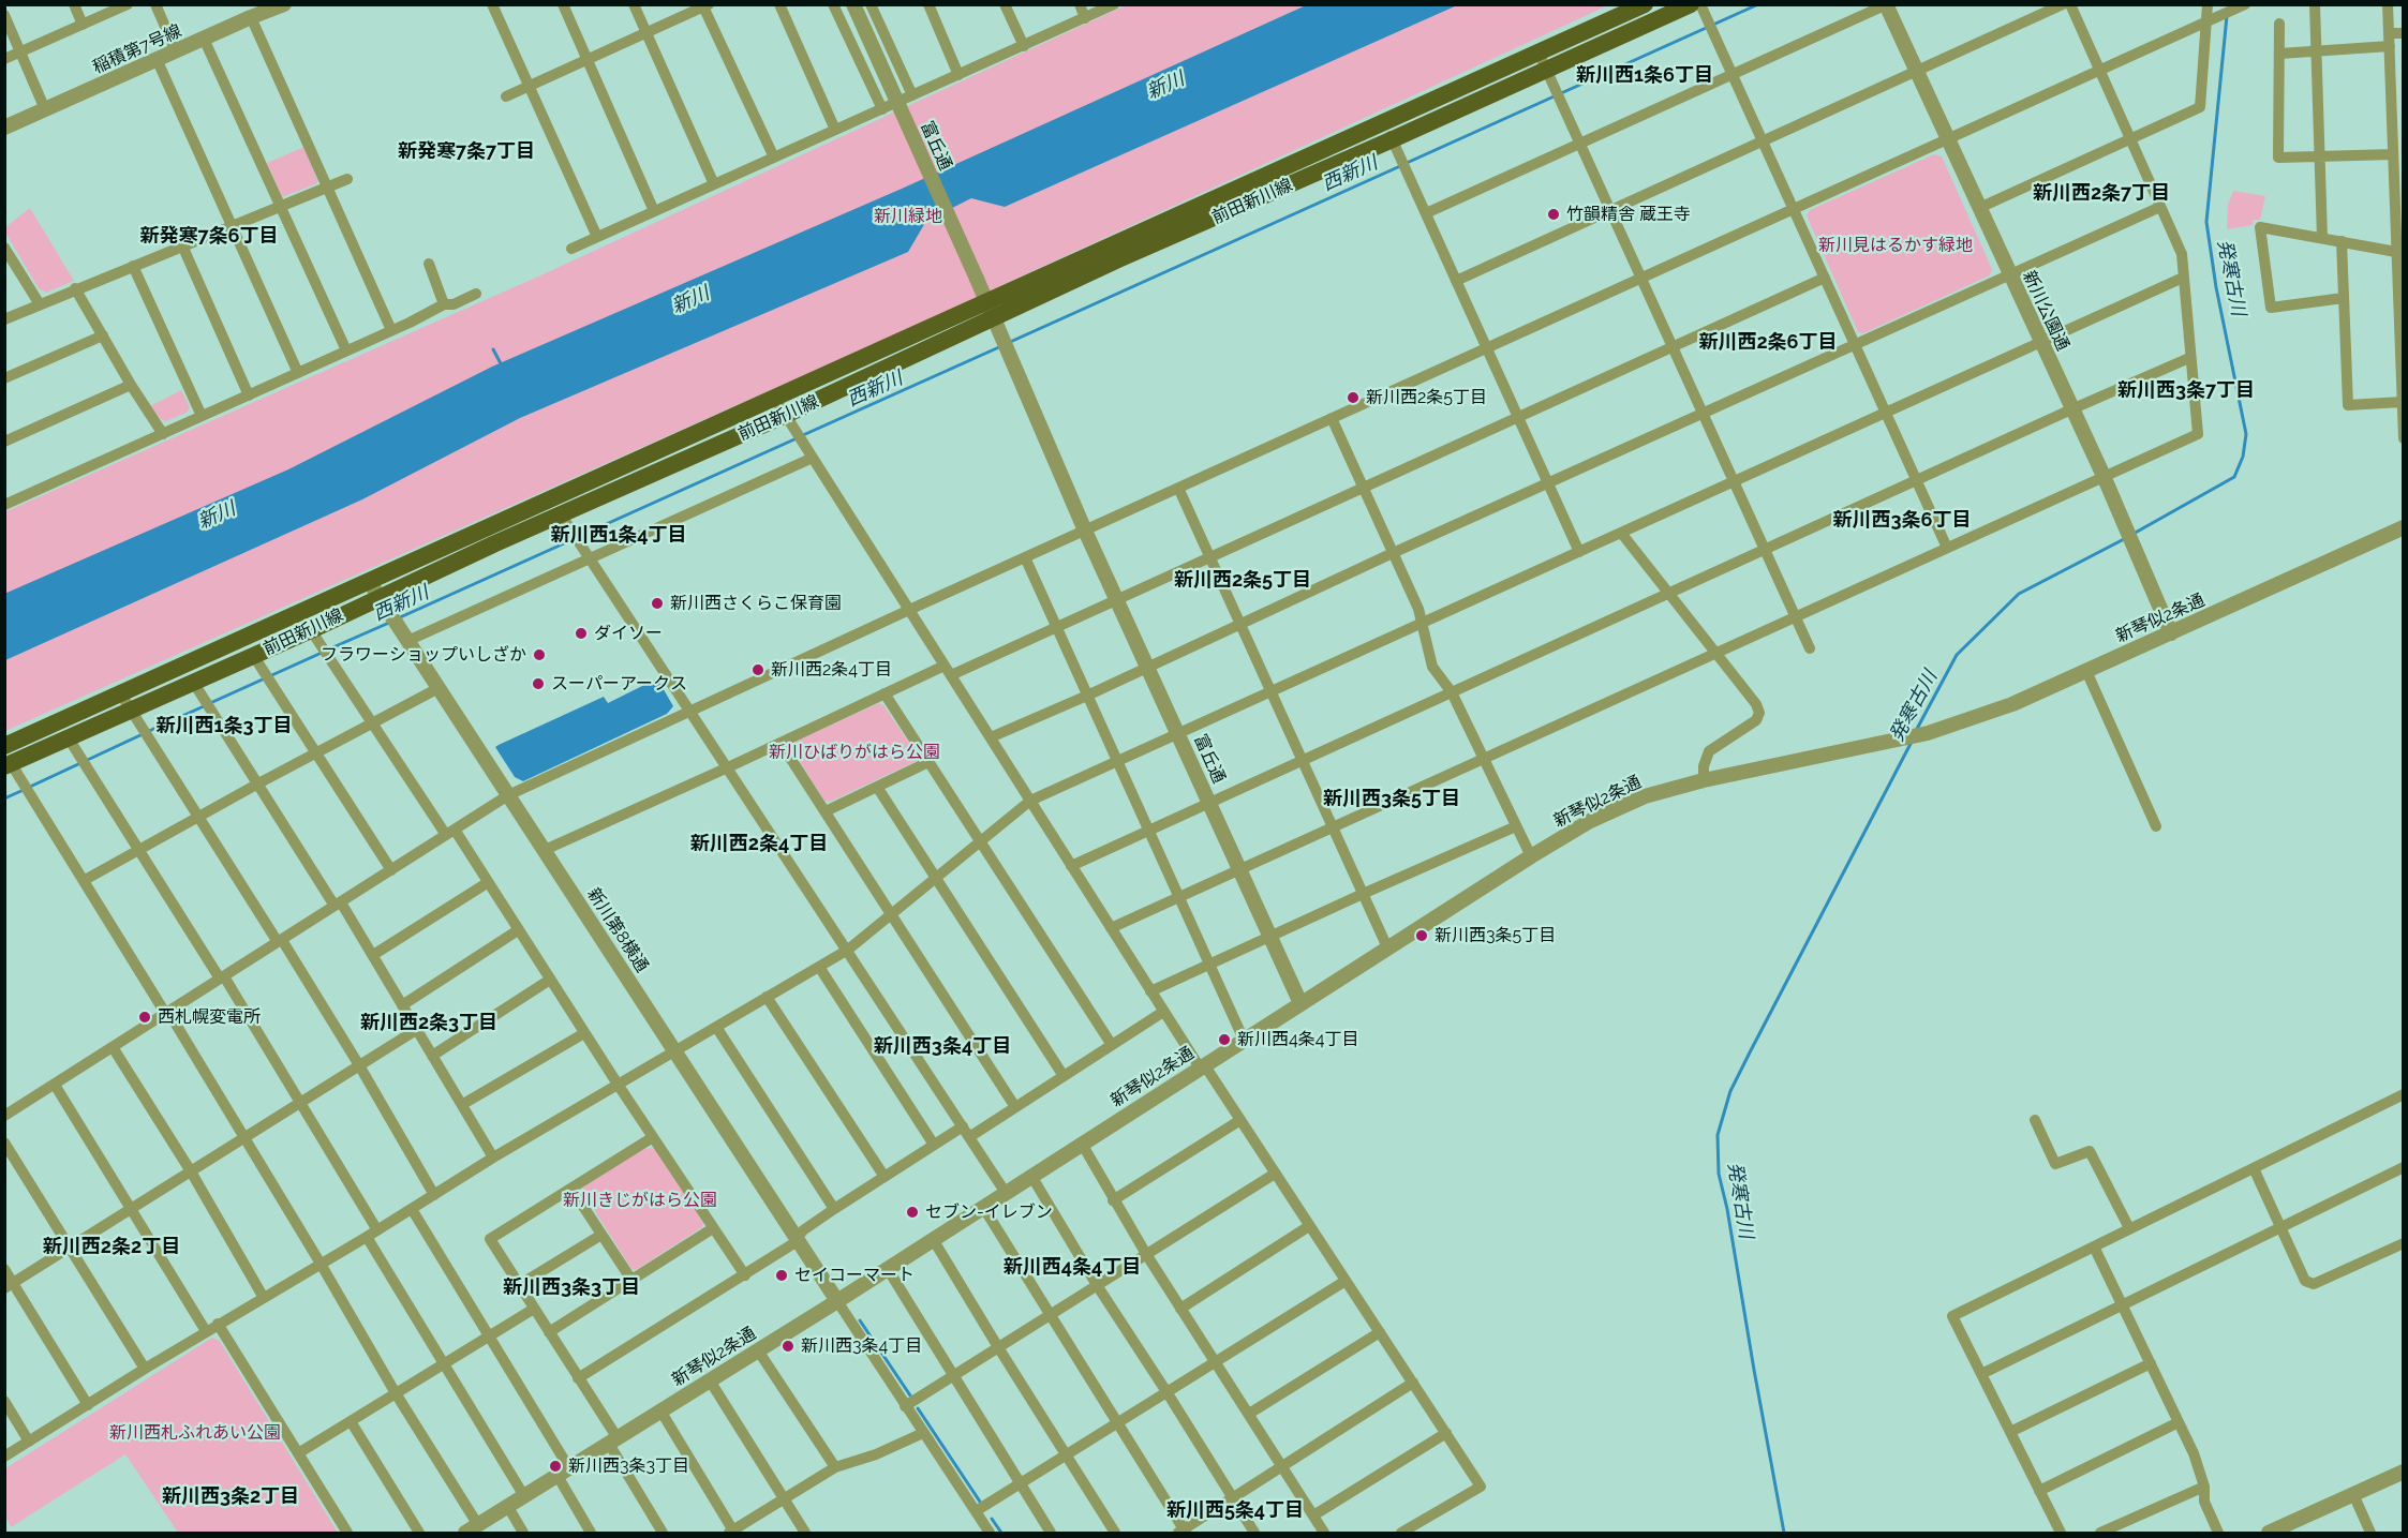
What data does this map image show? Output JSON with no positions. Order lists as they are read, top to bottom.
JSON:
{
  "streets": {
    "main road": ["前田新川線"],
    "street": [
      "稲積第7号線",
      "富丘通",
      "新川公園通",
      "新琴似2条通",
      "新川第8横通"
    ]
  },
  "crossings": [
    ["富丘通", "前田新川線"],
    ["富丘通", "新琴似2条通"],
    ["前田新川線", "新川第8横通"],
    ["新川公園通", "新琴似2条通"],
    ["新琴似2条通", "新川第8横通"]
  ],
  "districts": [
    "新川西1条6丁目",
    "新発寒7条7丁目",
    "新川西2条7丁目",
    "新発寒7条6丁目",
    "新川西2条6丁目",
    "新川西3条7丁目",
    "新川西3条6丁目",
    "新川西1条4丁目",
    "新川西2条5丁目",
    "新川西1条3丁目",
    "新川西3条5丁目",
    "新川西2条4丁目",
    "新川西2条3丁目",
    "新川西3条4丁目",
    "新川西2条2丁目",
    "新川西4条4丁目",
    "新川西3条3丁目",
    "新川西3条2丁目",
    "新川西5条4丁目"
  ],
  "water": ["新川", "西新川", "発寒古川"],
  "parks": [
    "新川緑地",
    "新川見はるかす緑地",
    "新川ひばりがはら公園",
    "新川きじがはら公園",
    "新川西札ふれあい公園"
  ],
  "places": [
    "竹韻精舎 蔵王寺",
    "新川西2条5丁目",
    "新川西さくらこ保育園",
    "ダイソー",
    "フラワーショップいしざか",
    "新川西2条4丁目",
    "スーパーアークス",
    "新川西3条5丁目",
    "西札幌変電所",
    "新川西4条4丁目",
    "セブン-イレブン",
    "セイコーマート",
    "新川西3条4丁目",
    "新川西3条3丁目"
  ]
}
